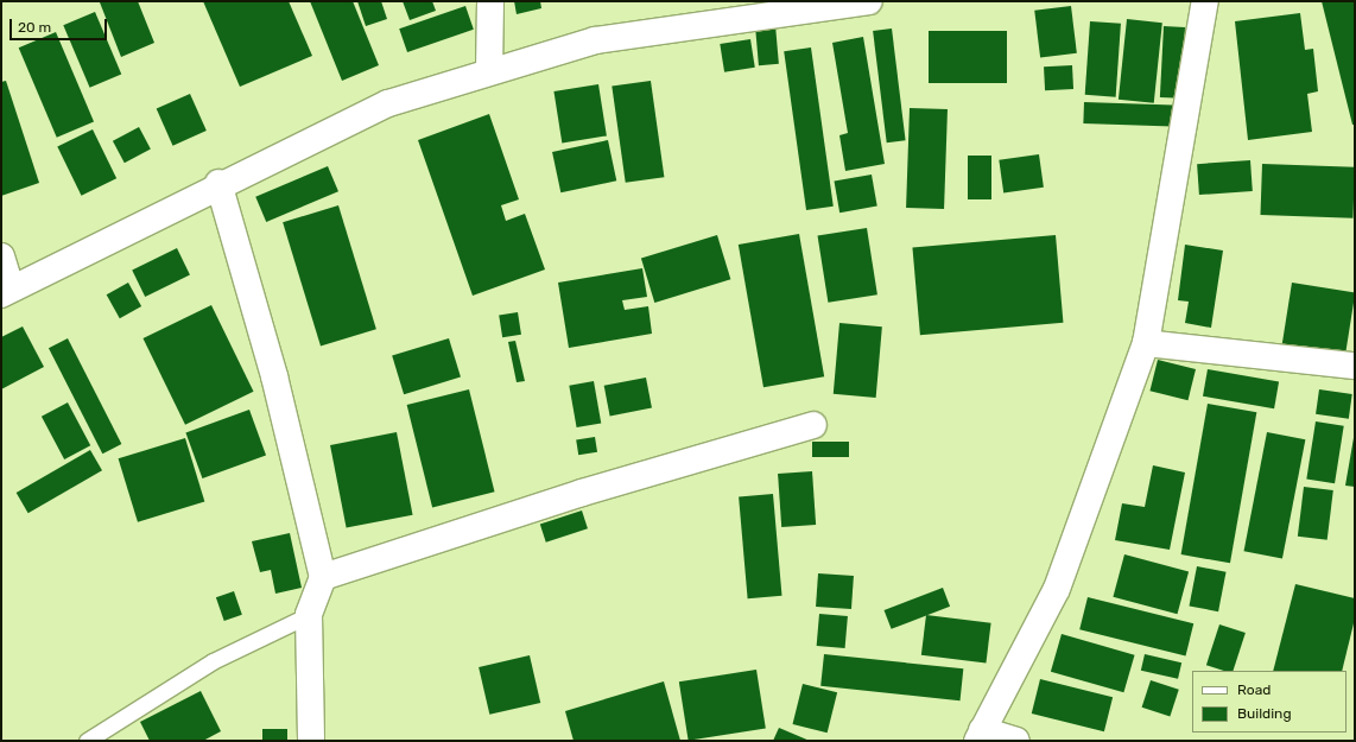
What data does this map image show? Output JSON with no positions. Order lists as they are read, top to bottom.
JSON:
{
  "legend": ["Road", "Building"],
  "scale_bar": "20 m"
}
